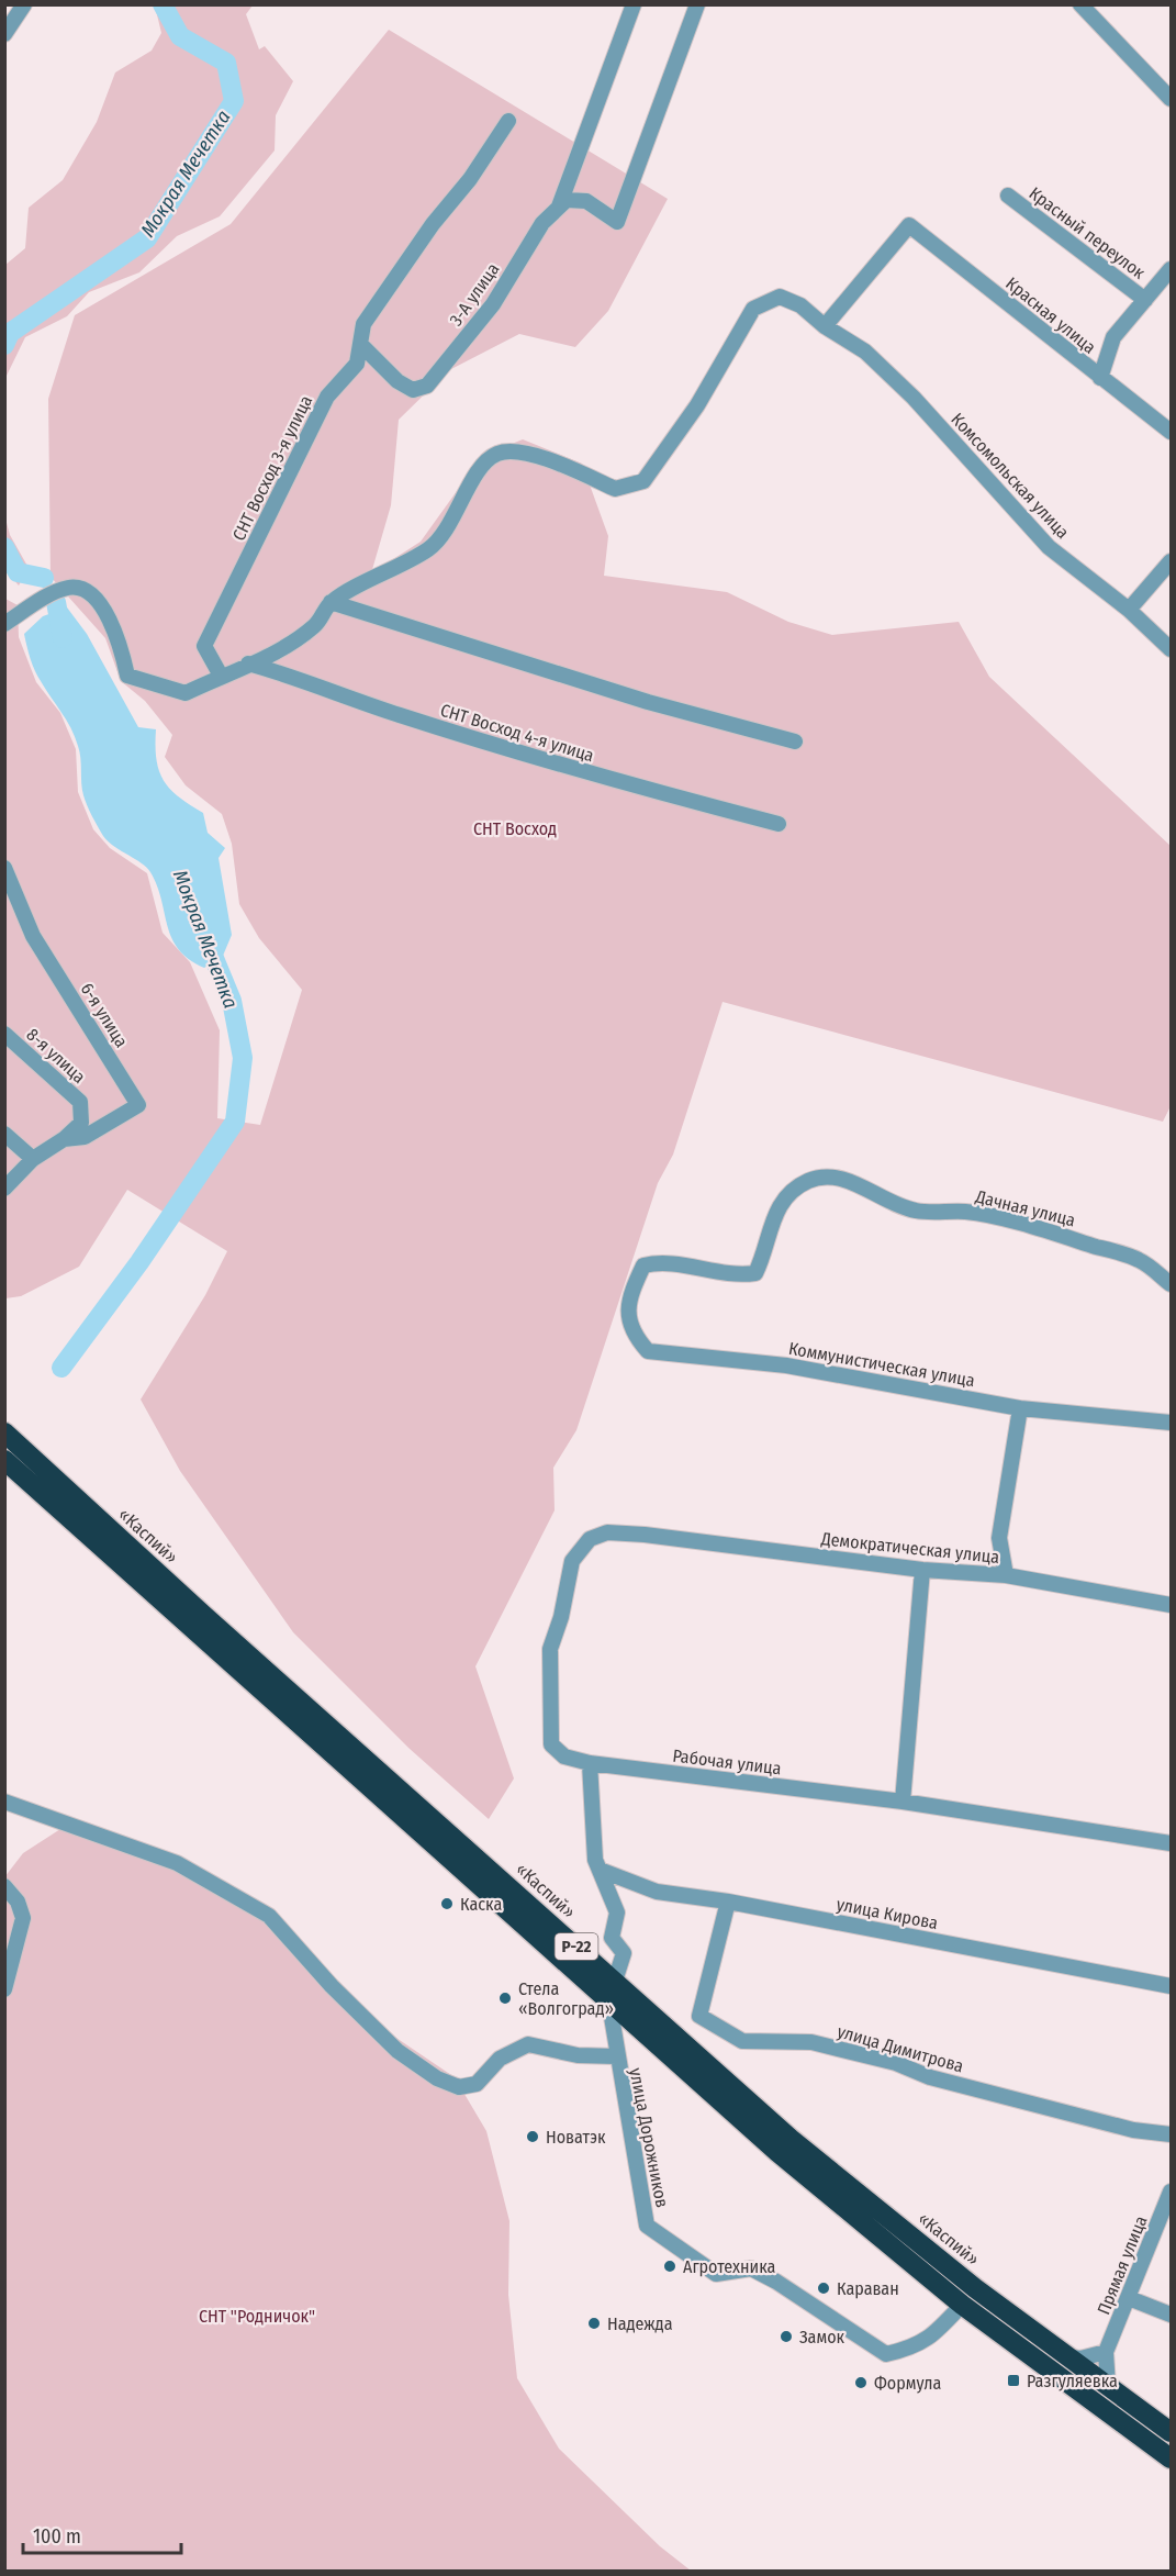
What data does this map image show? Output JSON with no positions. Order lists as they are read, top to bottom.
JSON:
{
  "streets": {
    "highway": ["«Каспий»", "Р-22"],
    "street": [
      "Красный переулок",
      "3-А улица",
      "Красная улица",
      "СНТ Восход 3-я улица",
      "Комсомольская улица",
      "СНТ Восход 4-я улица",
      "6-я улица",
      "8-я улица",
      "Дачная улица",
      "Коммунистическая улица",
      "Демократическая улица",
      "Рабочая улица",
      "улица Кирова",
      "улица Димитрова",
      "улица Дорожников",
      "Прямая улица"
    ]
  },
  "crossings": [
    ["Красный переулок", "Красная улица"],
    ["3-А улица", "СНТ Восход 3-я улица"],
    ["Красная улица", "Комсомольская улица"],
    ["6-я улица", "8-я улица"],
    ["Дачная улица", "Коммунистическая улица"],
    ["«Каспий»", "улица Дорожников"],
    ["Демократическая улица", "Рабочая улица"],
    ["улица Кирова", "улица Димитрова"],
    ["улица Кирова", "улица Дорожников"]
  ],
  "water": ["Мокрая Мечетка"],
  "parks": ["СНТ Восход", "СНТ \"Родничок\""],
  "places": {
    "other": [
      "Каска",
      "Стела «Волгоград»",
      "Новатэк",
      "Агротехника",
      "Караван",
      "Надежда",
      "Замок",
      "Формула"
    ],
    "transit": ["Разгуляевка"]
  },
  "scale_bar": "100 m"
}
